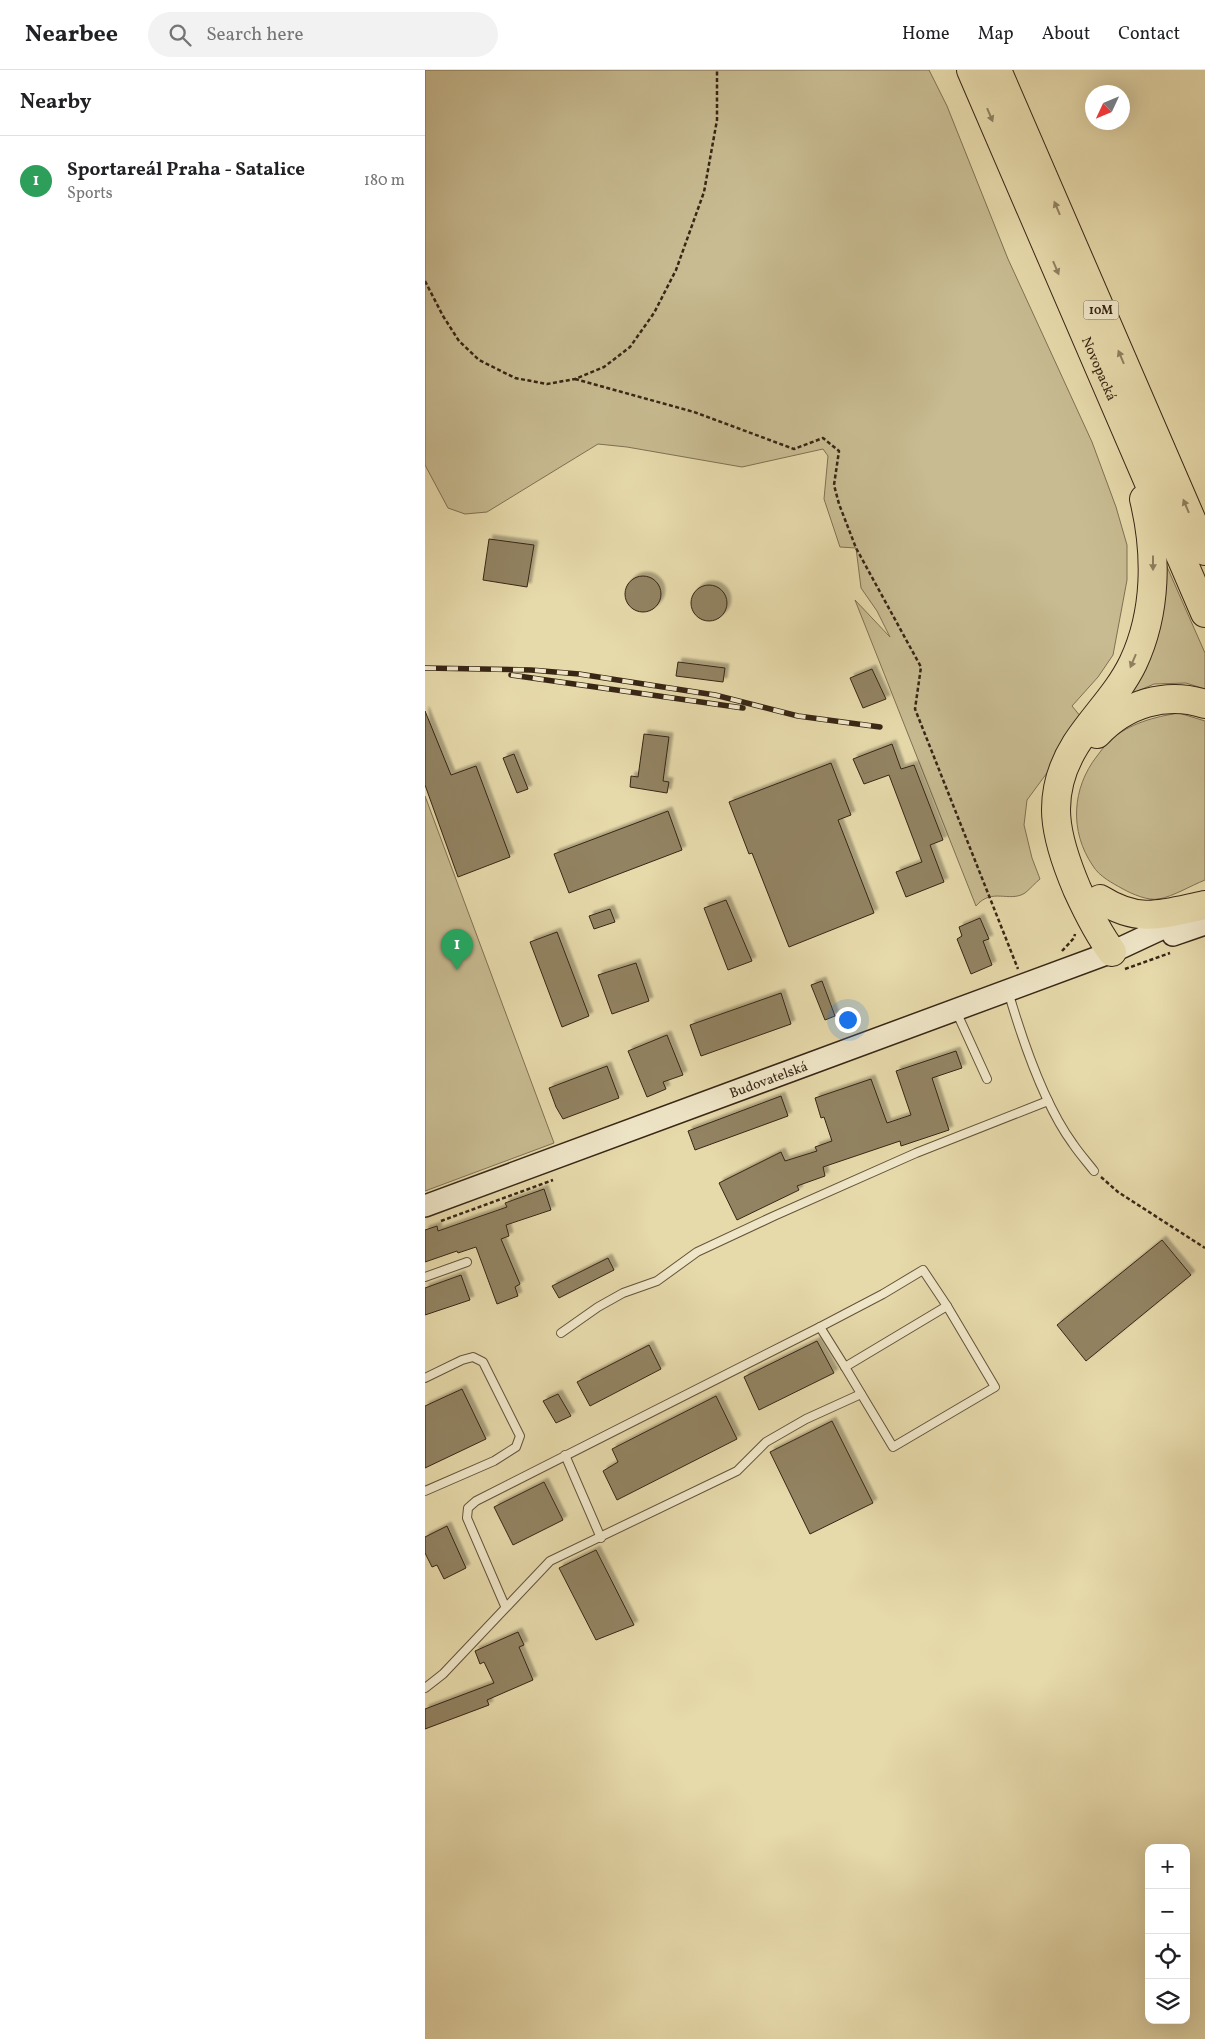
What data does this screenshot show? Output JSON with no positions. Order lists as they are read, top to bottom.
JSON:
{
  "streets": {
    "highway": ["10M", "Novopacká"],
    "street": ["Budovatelská"]
  },
  "north": "bottom left",
  "page": {
    "header": "Nearbee",
    "search": "Search here",
    "nav": [
      "Home",
      "Map",
      "About",
      "Contact"
    ],
    "heading": "Nearby",
    "list": [
      {
        "mark": "1",
        "name": "Sportareál Praha - Satalice",
        "note": "Sports",
        "value": "180 m"
      }
    ],
    "pins": "1",
    "map_buttons": ["+", "−"]
  }
}
